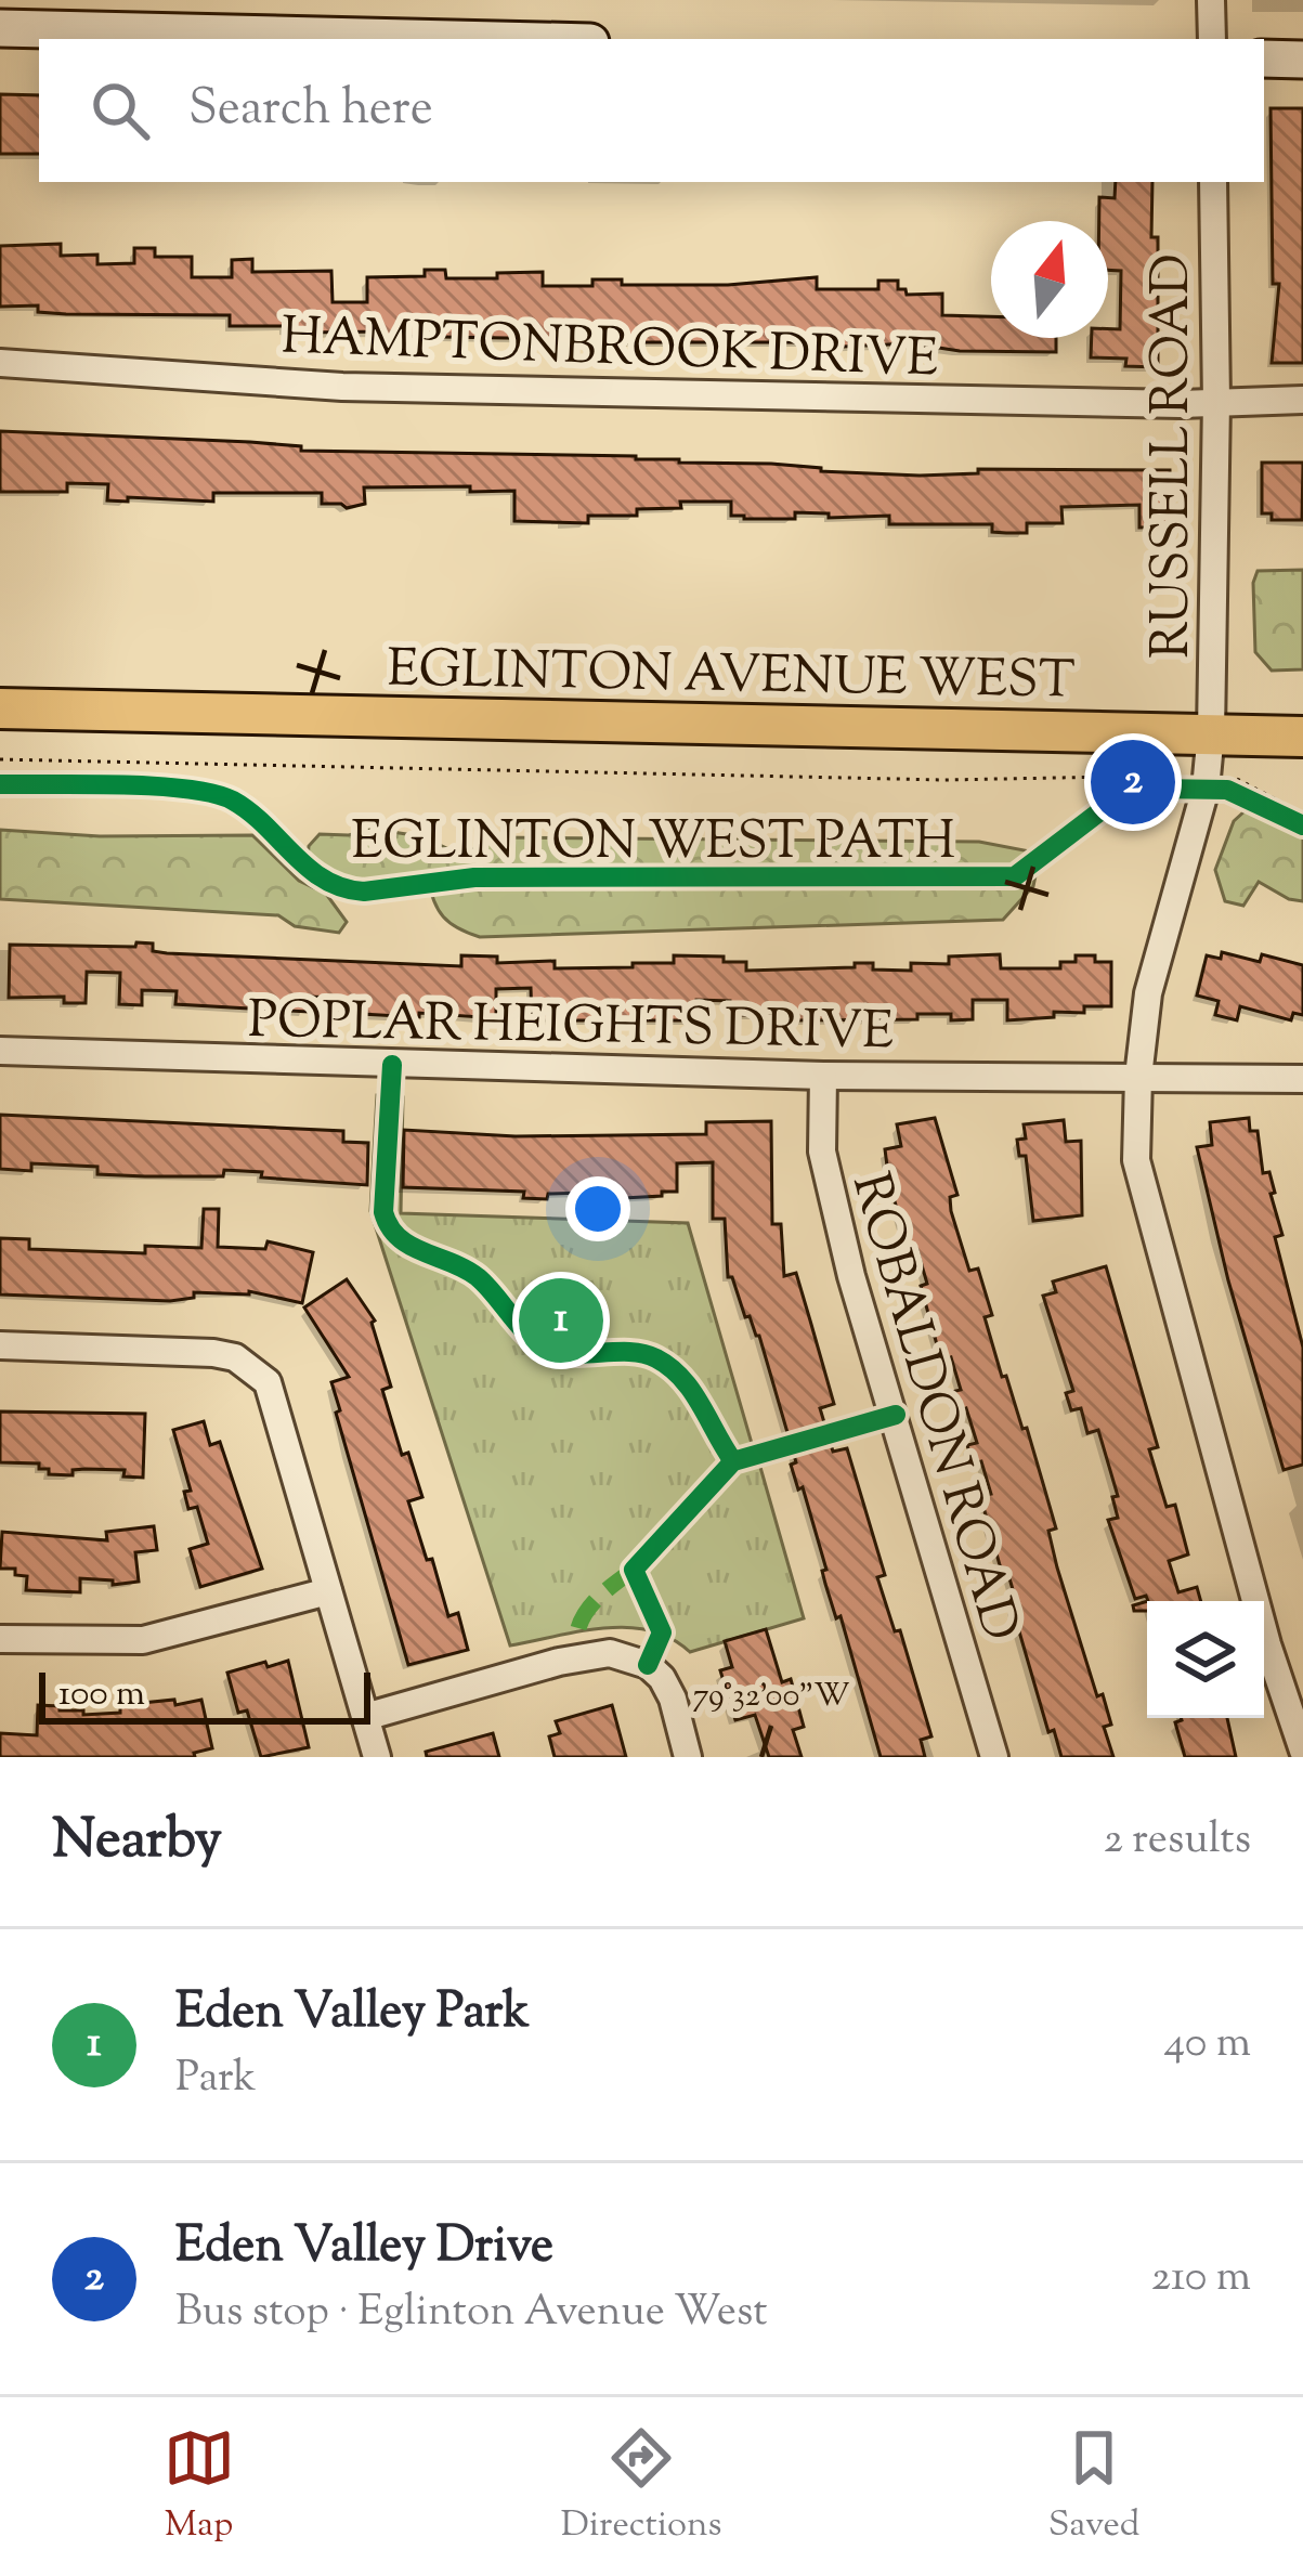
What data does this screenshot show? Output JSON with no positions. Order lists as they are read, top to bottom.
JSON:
{
  "streets": {
    "main road": ["EGLINTON AVENUE WEST"],
    "street": [
      "HAMPTONBROOK DRIVE",
      "RUSSELL ROAD",
      "POPLAR HEIGHTS DRIVE",
      "ROBALDON ROAD"
    ],
    "cycle path": ["EGLINTON WEST PATH"]
  },
  "crossings": [
    ["HAMPTONBROOK DRIVE", "RUSSELL ROAD"],
    ["RUSSELL ROAD", "EGLINTON AVENUE WEST"],
    ["RUSSELL ROAD", "POPLAR HEIGHTS DRIVE"],
    ["POPLAR HEIGHTS DRIVE", "ROBALDON ROAD"]
  ],
  "scale_bar": "100 m",
  "north": "top",
  "page": {
    "search": "Search here",
    "pins": ["2", "1"],
    "scale": "100 m",
    "heading": ["Nearby", "2 results"],
    "list": [
      {
        "mark": "1",
        "name": "Eden Valley Park",
        "note": "Park",
        "value": "40 m"
      },
      {
        "mark": "2",
        "name": "Eden Valley Drive",
        "note": "Bus stop · Eglinton Avenue West",
        "value": "210 m"
      }
    ],
    "nav": ["Map", "Directions", "Saved"]
  },
  "coordinates": ["79°32'00\"W"]
}
